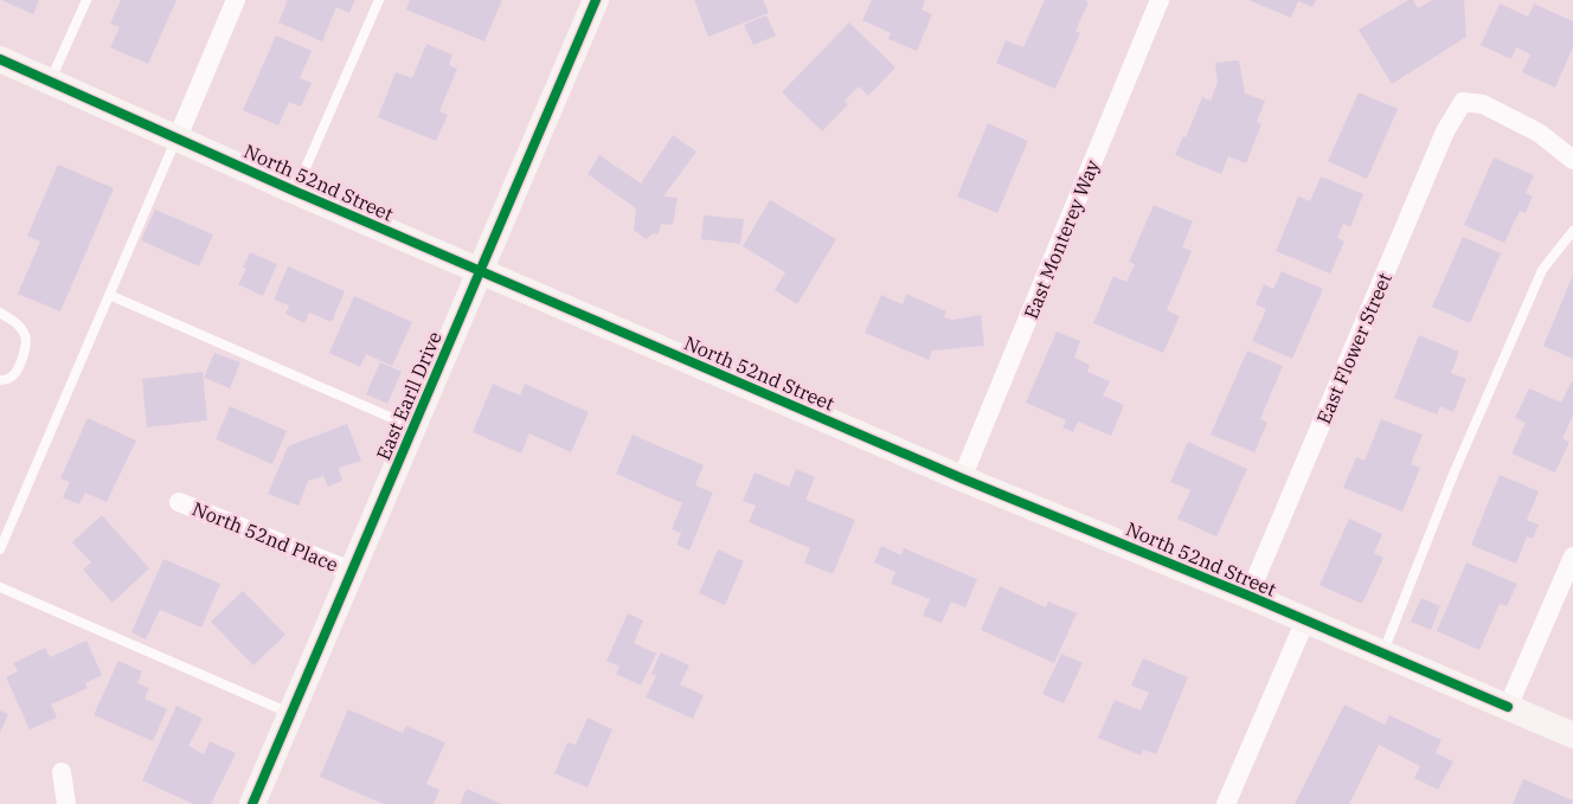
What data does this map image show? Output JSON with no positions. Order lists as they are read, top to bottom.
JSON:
{
  "streets": {
    "street": [
      "North 52nd Street",
      "East Monterey Way",
      "East Flower Street",
      "East Earll Drive",
      "North 52nd Place"
    ]
  },
  "crossings": [
    ["North 52nd Street", "East Monterey Way"],
    ["North 52nd Street", "East Flower Street"],
    ["North 52nd Street", "East Earll Drive"],
    ["East Earll Drive", "North 52nd Place"]
  ]
}
